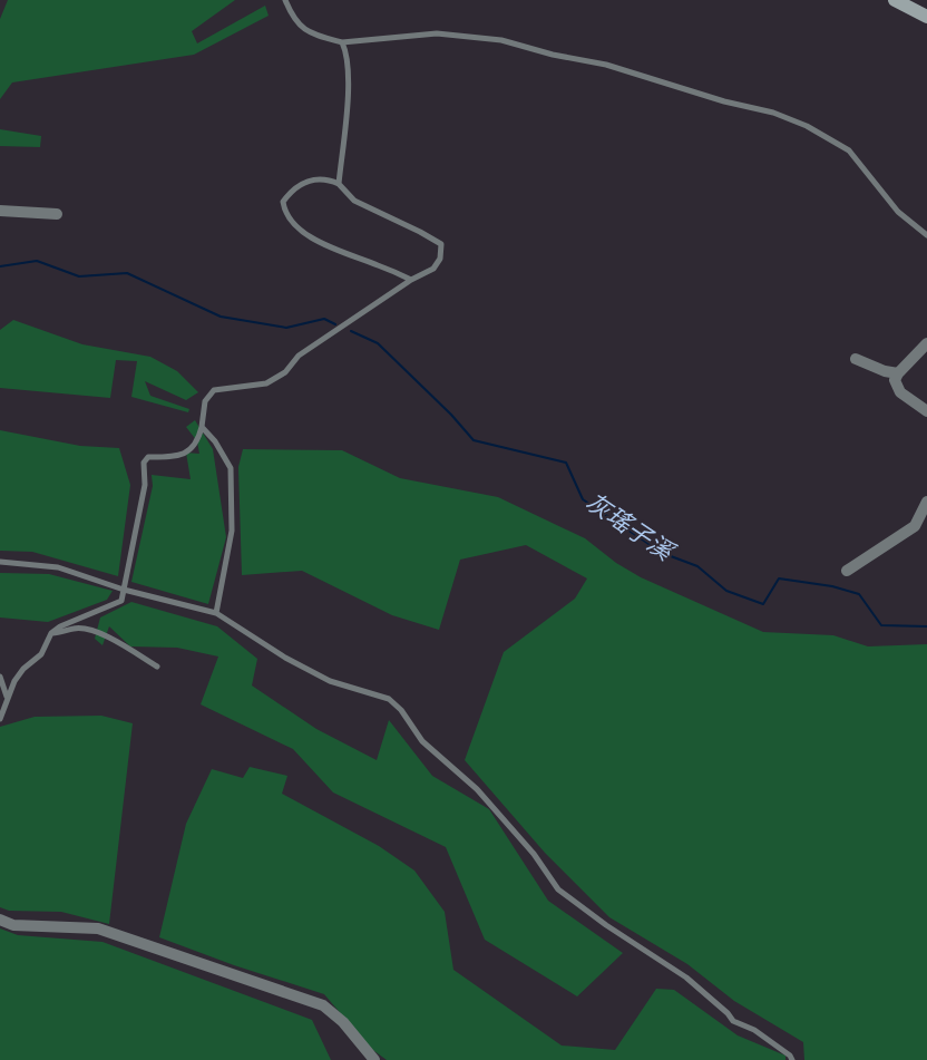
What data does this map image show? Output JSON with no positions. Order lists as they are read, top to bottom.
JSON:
{
  "water": ["灰瑤子溪"]
}
